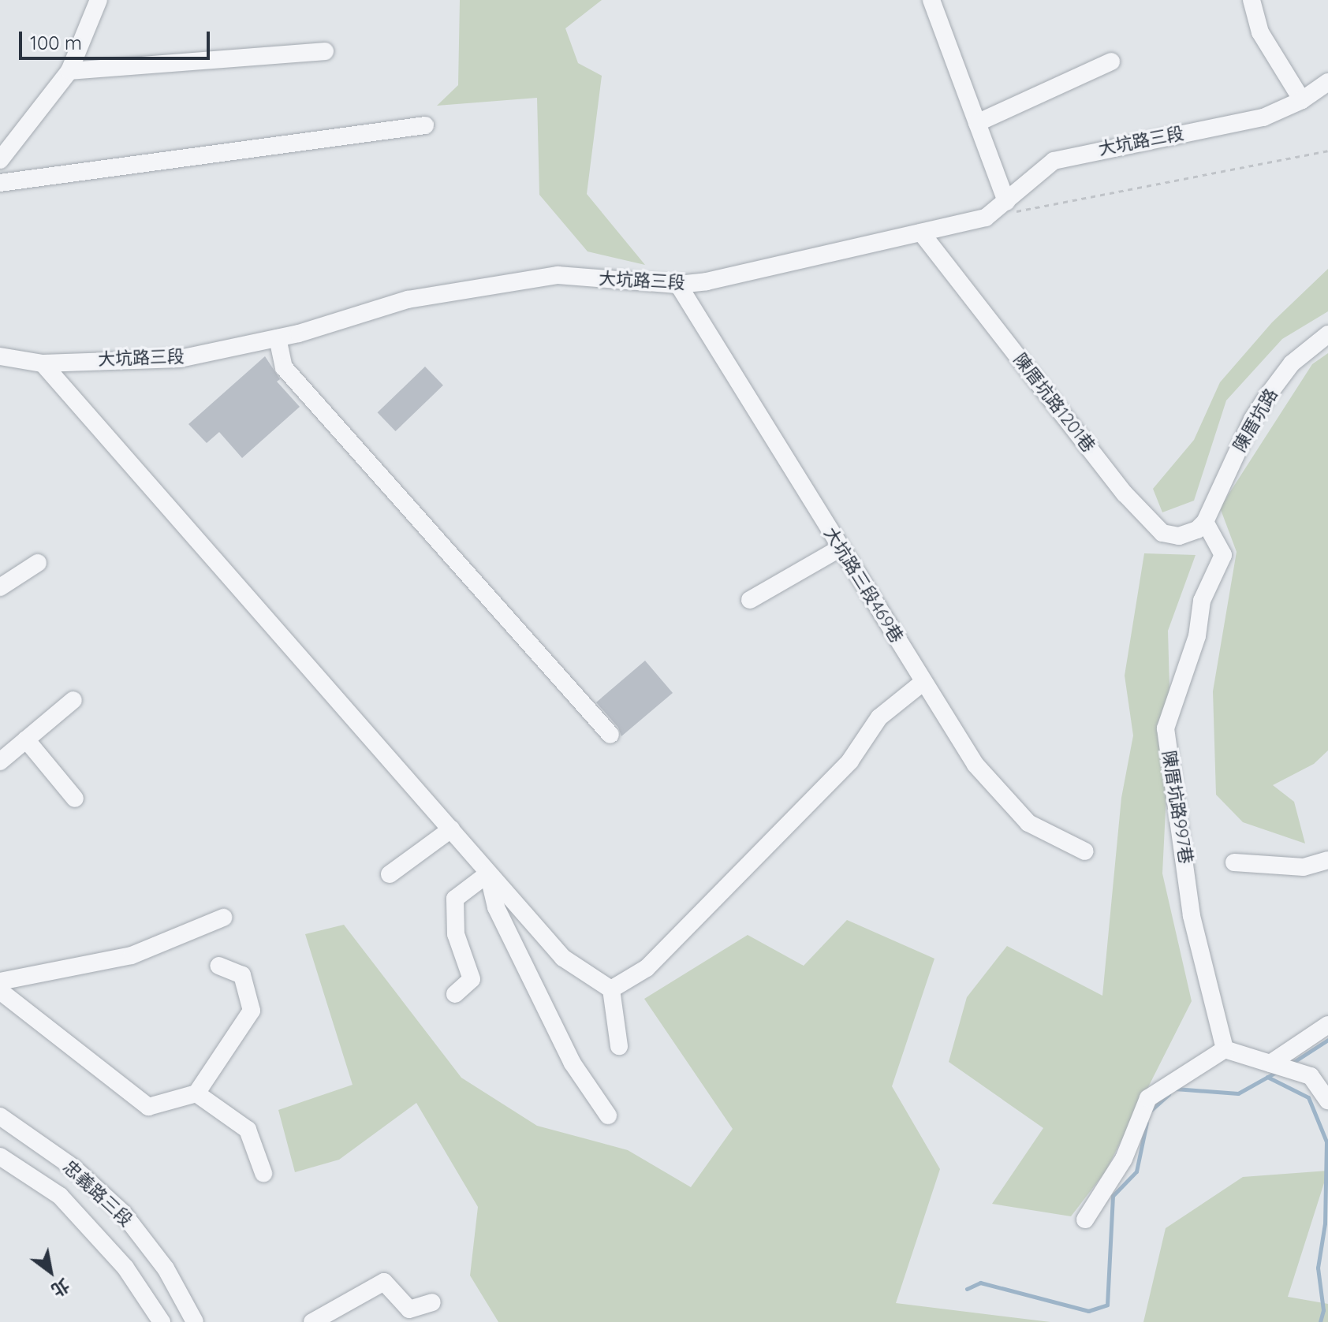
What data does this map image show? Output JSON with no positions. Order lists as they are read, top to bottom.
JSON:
{
  "streets": {
    "street": [
      "大坑路三段",
      "陳厝坑路1201巷",
      "陳厝坑路",
      "大坑路三段469巷",
      "陳厝坑路997巷",
      "忠義路三段"
    ]
  },
  "crossings": [
    ["大坑路三段", "陳厝坑路1201巷"],
    ["大坑路三段", "大坑路三段469巷"],
    ["陳厝坑路1201巷", "陳厝坑路"],
    ["陳厝坑路1201巷", "陳厝坑路997巷"],
    ["陳厝坑路", "陳厝坑路997巷"]
  ],
  "scale_bar": "100 m",
  "north": "bottom right"
}
